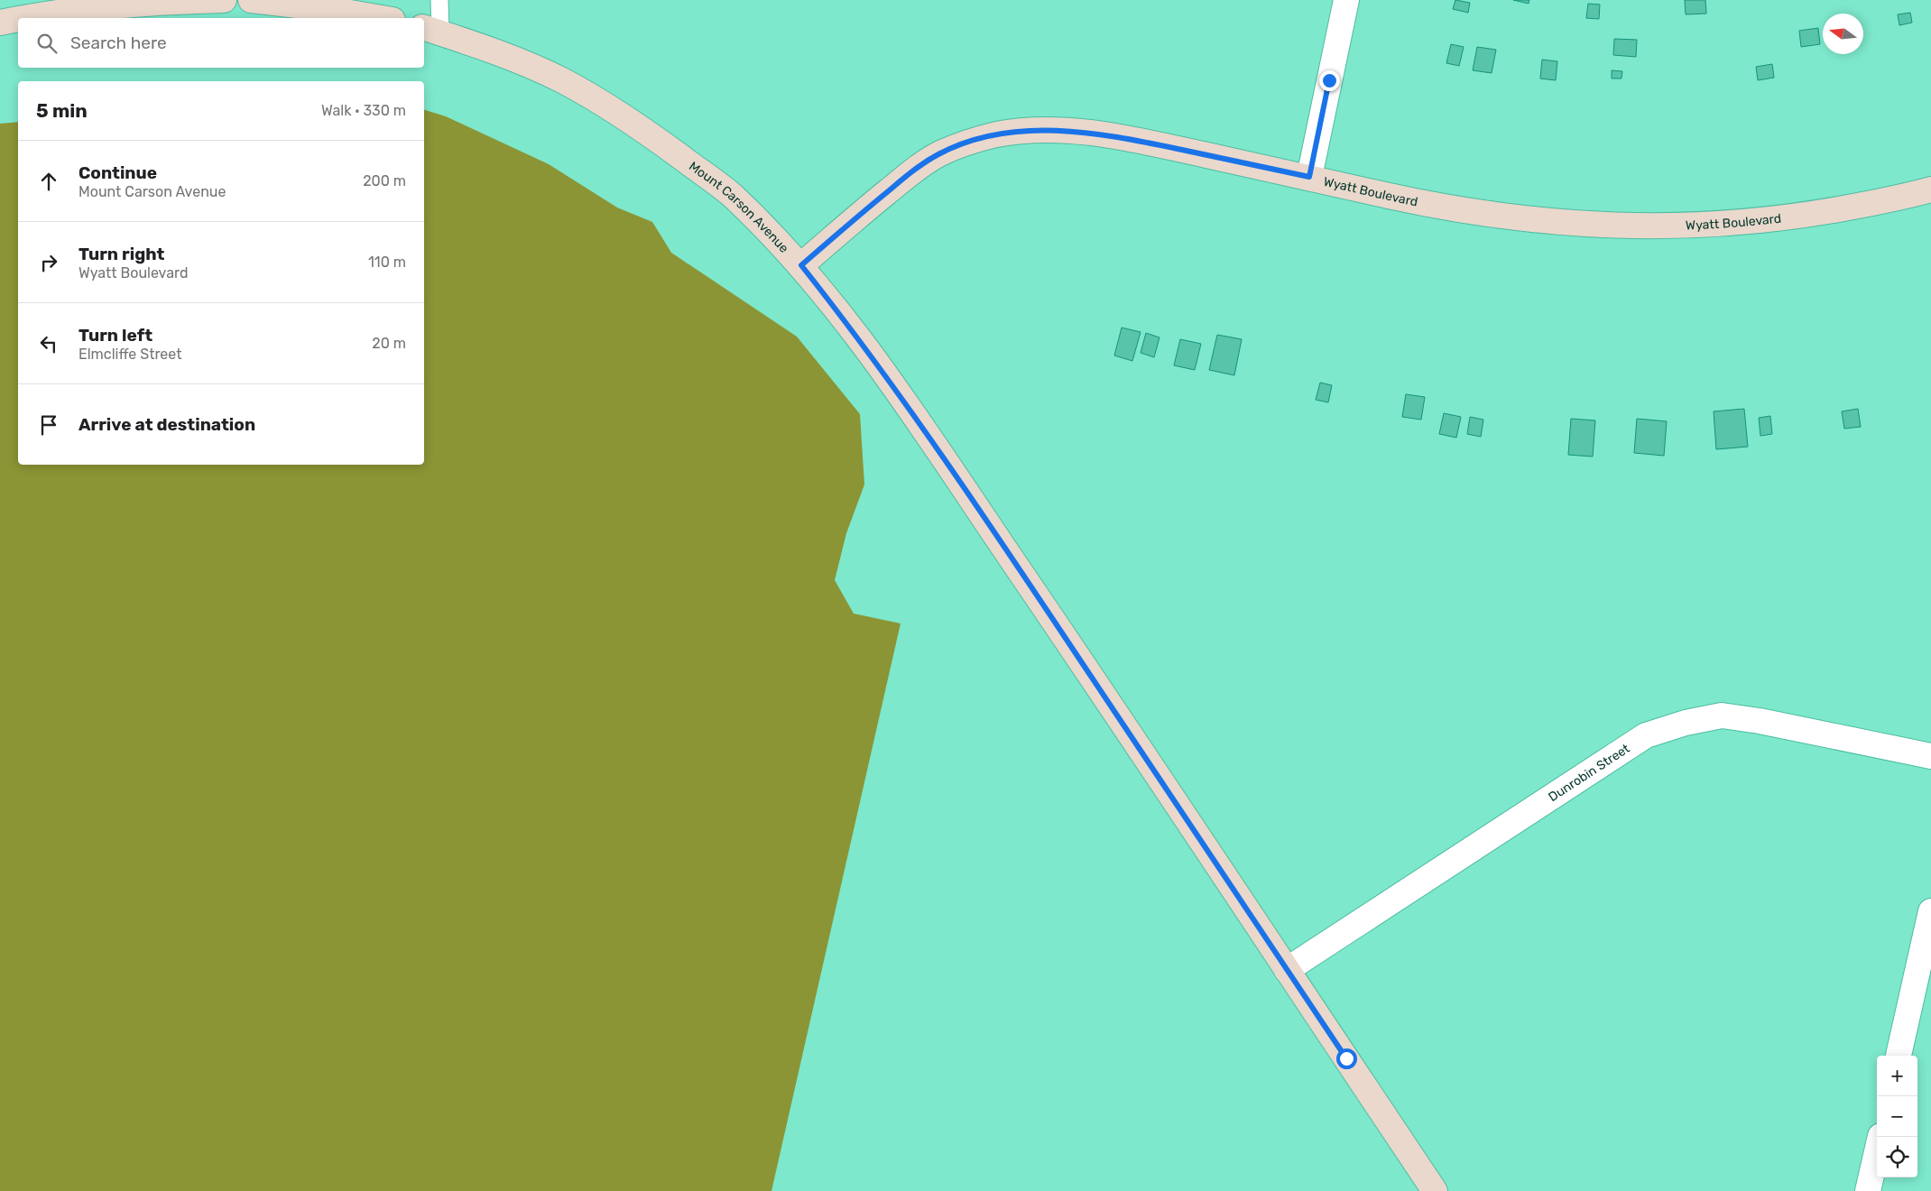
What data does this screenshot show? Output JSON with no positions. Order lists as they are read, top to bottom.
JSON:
{
  "streets": {
    "main road": ["Wyatt Boulevard", "Mount Carson Avenue"],
    "street": ["Dunrobin Street"]
  },
  "crossings": [
    ["Wyatt Boulevard", "Mount Carson Avenue"],
    ["Mount Carson Avenue", "Dunrobin Street"]
  ],
  "north": "left",
  "page": {
    "search": "Search here",
    "heading": ["5 min", "Walk · 330 m"],
    "list": [
      ["Continue", "Mount Carson Avenue", "200 m"],
      ["Turn right", "Wyatt Boulevard", "110 m"],
      ["Turn left", "Elmcliffe Street", "20 m"],
      "Arrive at destination"
    ],
    "map_buttons": ["+", "−"]
  }
}
